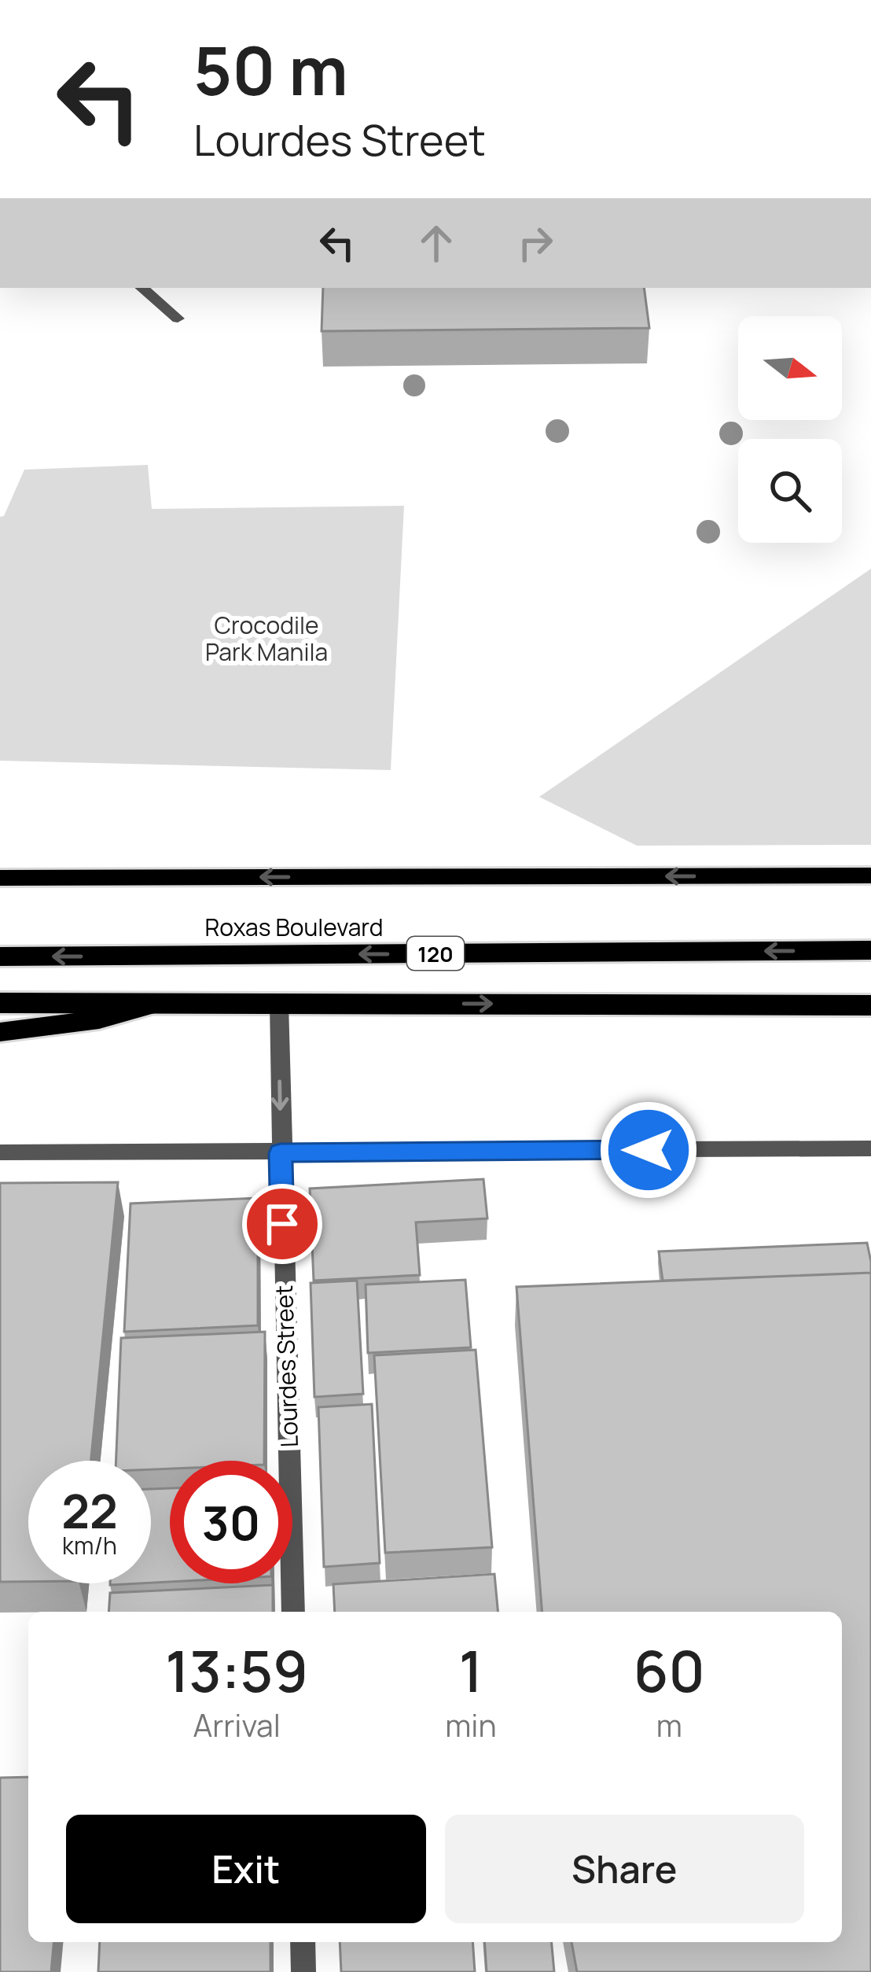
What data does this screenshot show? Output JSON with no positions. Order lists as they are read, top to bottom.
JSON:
{
  "streets": {
    "highway": ["Roxas Boulevard", "120"],
    "street": ["Lourdes Street"]
  },
  "crossings": [
    ["120", "Lourdes Street"]
  ],
  "one_way": ["Roxas Boulevard"],
  "parks": ["Crocodile Park Manila"],
  "north": "right",
  "page": {
    "turn": ["50 m", "Lourdes Street"],
    "speed": "22 km/h",
    "limit": "30",
    "eta": [
      "13:59",
      "Arrival",
      "1",
      "min",
      "60",
      "m"
    ],
    "buttons": ["Exit", "Share"]
  }
}
